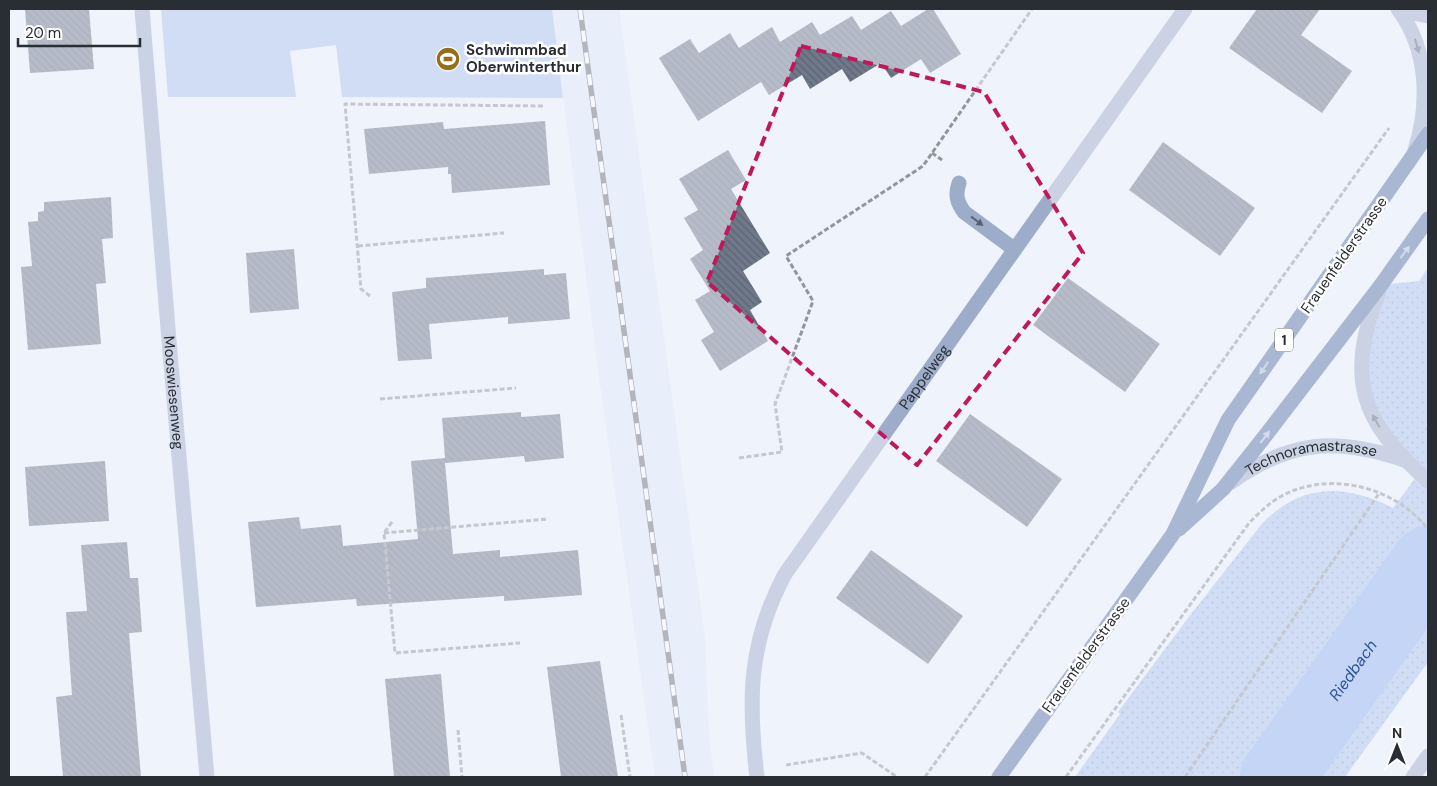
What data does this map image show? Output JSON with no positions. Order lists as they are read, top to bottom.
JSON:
{
  "streets": {
    "main road": ["Frauenfelderstrasse", "1"],
    "street": ["Pappelweg", "Mooswiesenweg", "Technoramastrasse"]
  },
  "crossings": [
    ["Frauenfelderstrasse", "Technoramastrasse"]
  ],
  "one_way": ["Technoramastrasse"],
  "water": ["Riedbach"],
  "places": {
    "sports": ["Schwimmbad Oberwinterthur"]
  },
  "scale_bar": "20 m",
  "north": "top"
}
